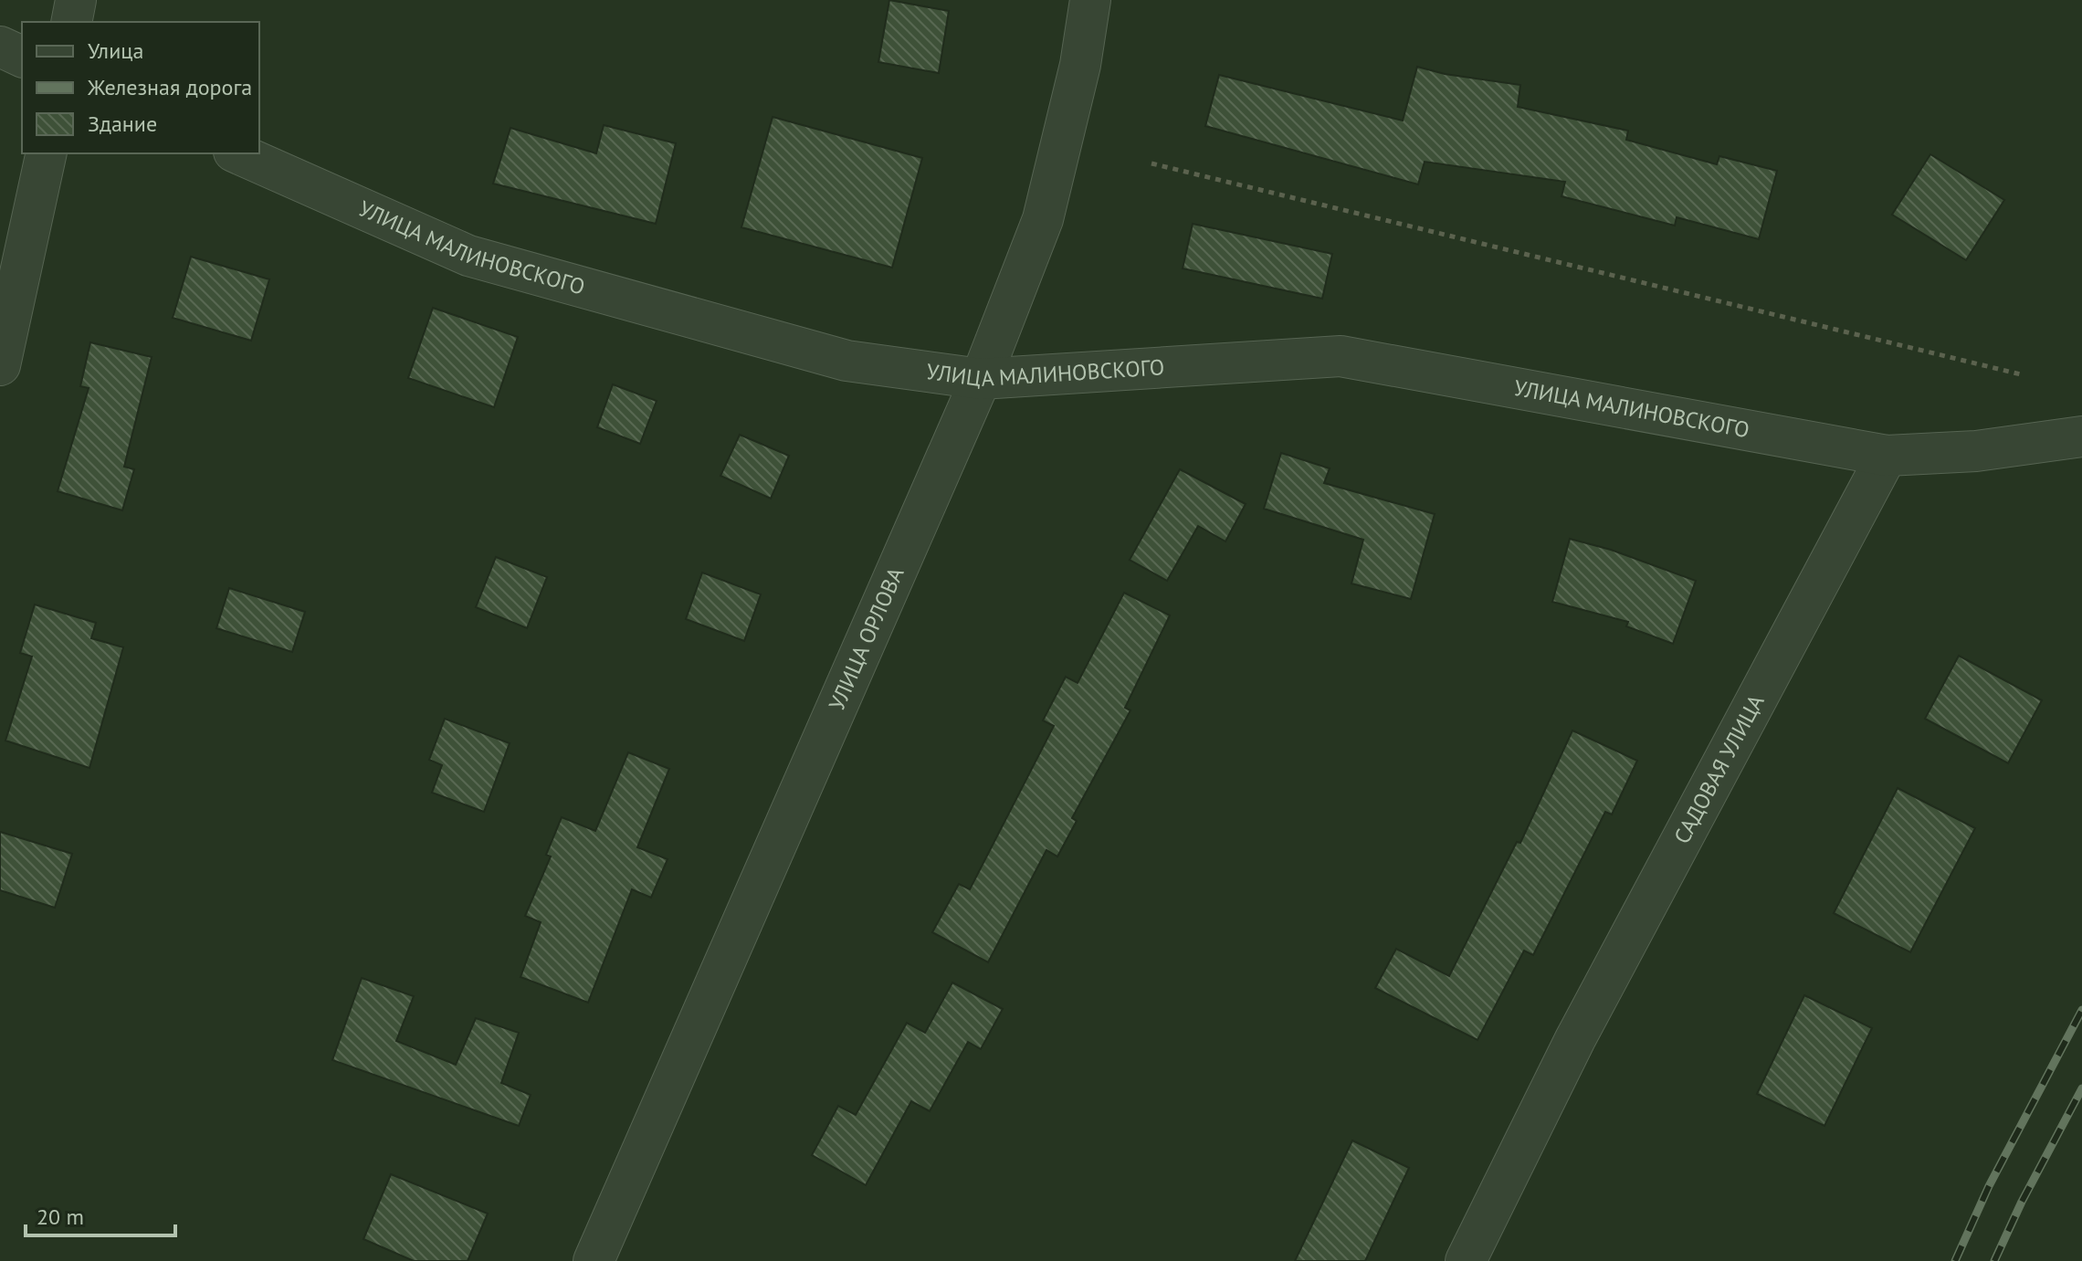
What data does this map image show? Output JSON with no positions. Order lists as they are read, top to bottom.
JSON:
{
  "streets": {
    "street": ["УЛИЦА МАЛИНОВСКОГО", "УЛИЦА ОРЛОВА", "САДОВАЯ УЛИЦА"]
  },
  "crossings": [
    ["УЛИЦА МАЛИНОВСКОГО", "УЛИЦА ОРЛОВА"],
    ["УЛИЦА МАЛИНОВСКОГО", "САДОВАЯ УЛИЦА"]
  ],
  "legend": ["Улица", "Железная дорога", "Здание"],
  "scale_bar": "20 m"
}
